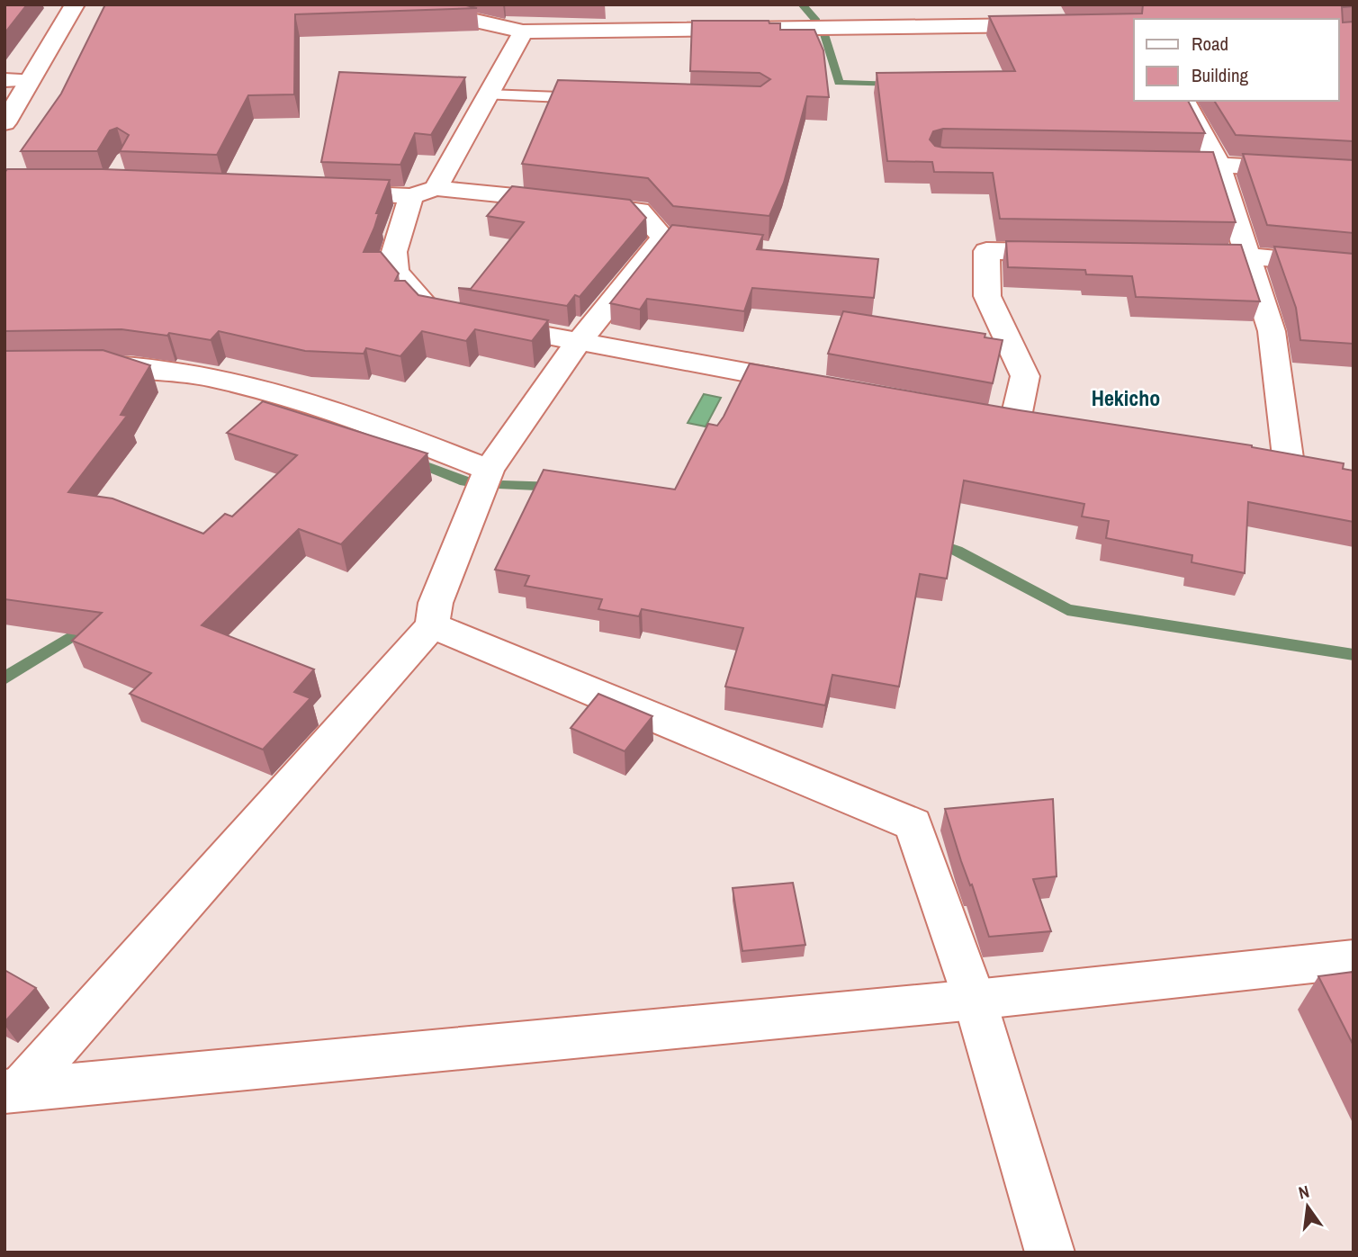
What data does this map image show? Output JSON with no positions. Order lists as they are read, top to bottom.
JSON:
{
  "districts": ["Hekicho"],
  "legend": ["Road", "Building"],
  "north": "top"
}
